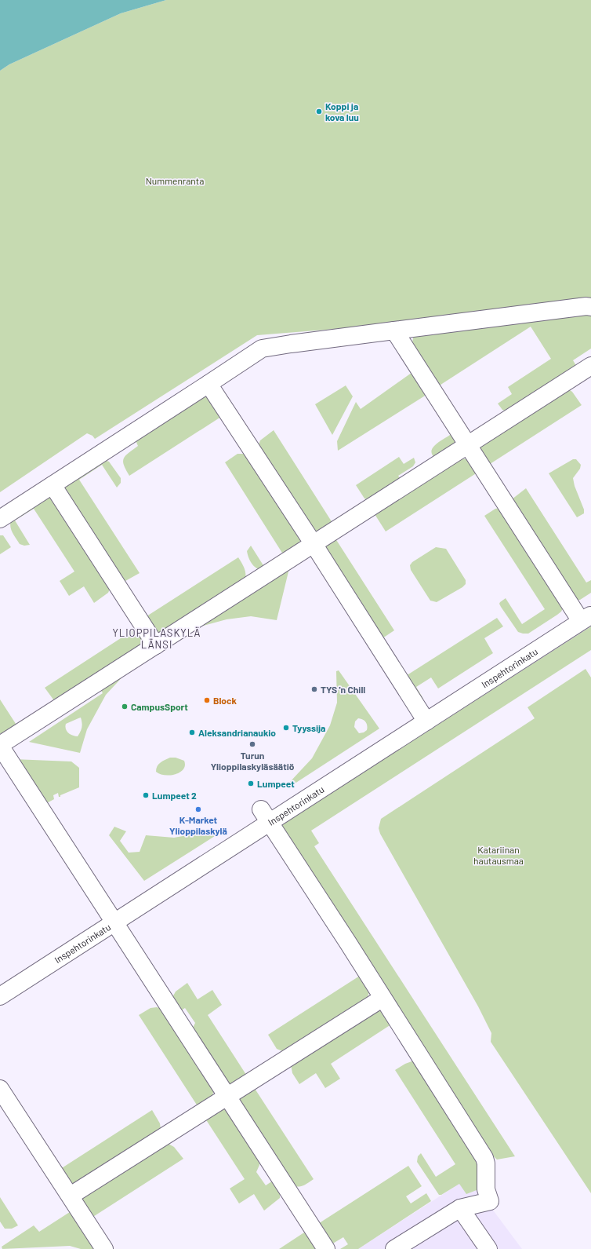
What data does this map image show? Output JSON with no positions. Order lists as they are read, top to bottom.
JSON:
{
  "streets": {
    "street": ["Inspehtorinkatu"]
  },
  "districts": ["YLIOPPILASKYLÄ LÄNSI"],
  "parks": ["Nummenranta", "Katariinan hautausmaa"],
  "places": [
    "Koppi ja kova luu",
    "TYS 'n Chill",
    "Block",
    "CampusSport",
    "Tyyssija",
    "Aleksandrianaukio",
    "Turun Ylioppilaskyläsäätiö",
    "Lumpeet",
    "Lumpeet 2",
    "K-Market Ylioppilaskylä"
  ]
}
